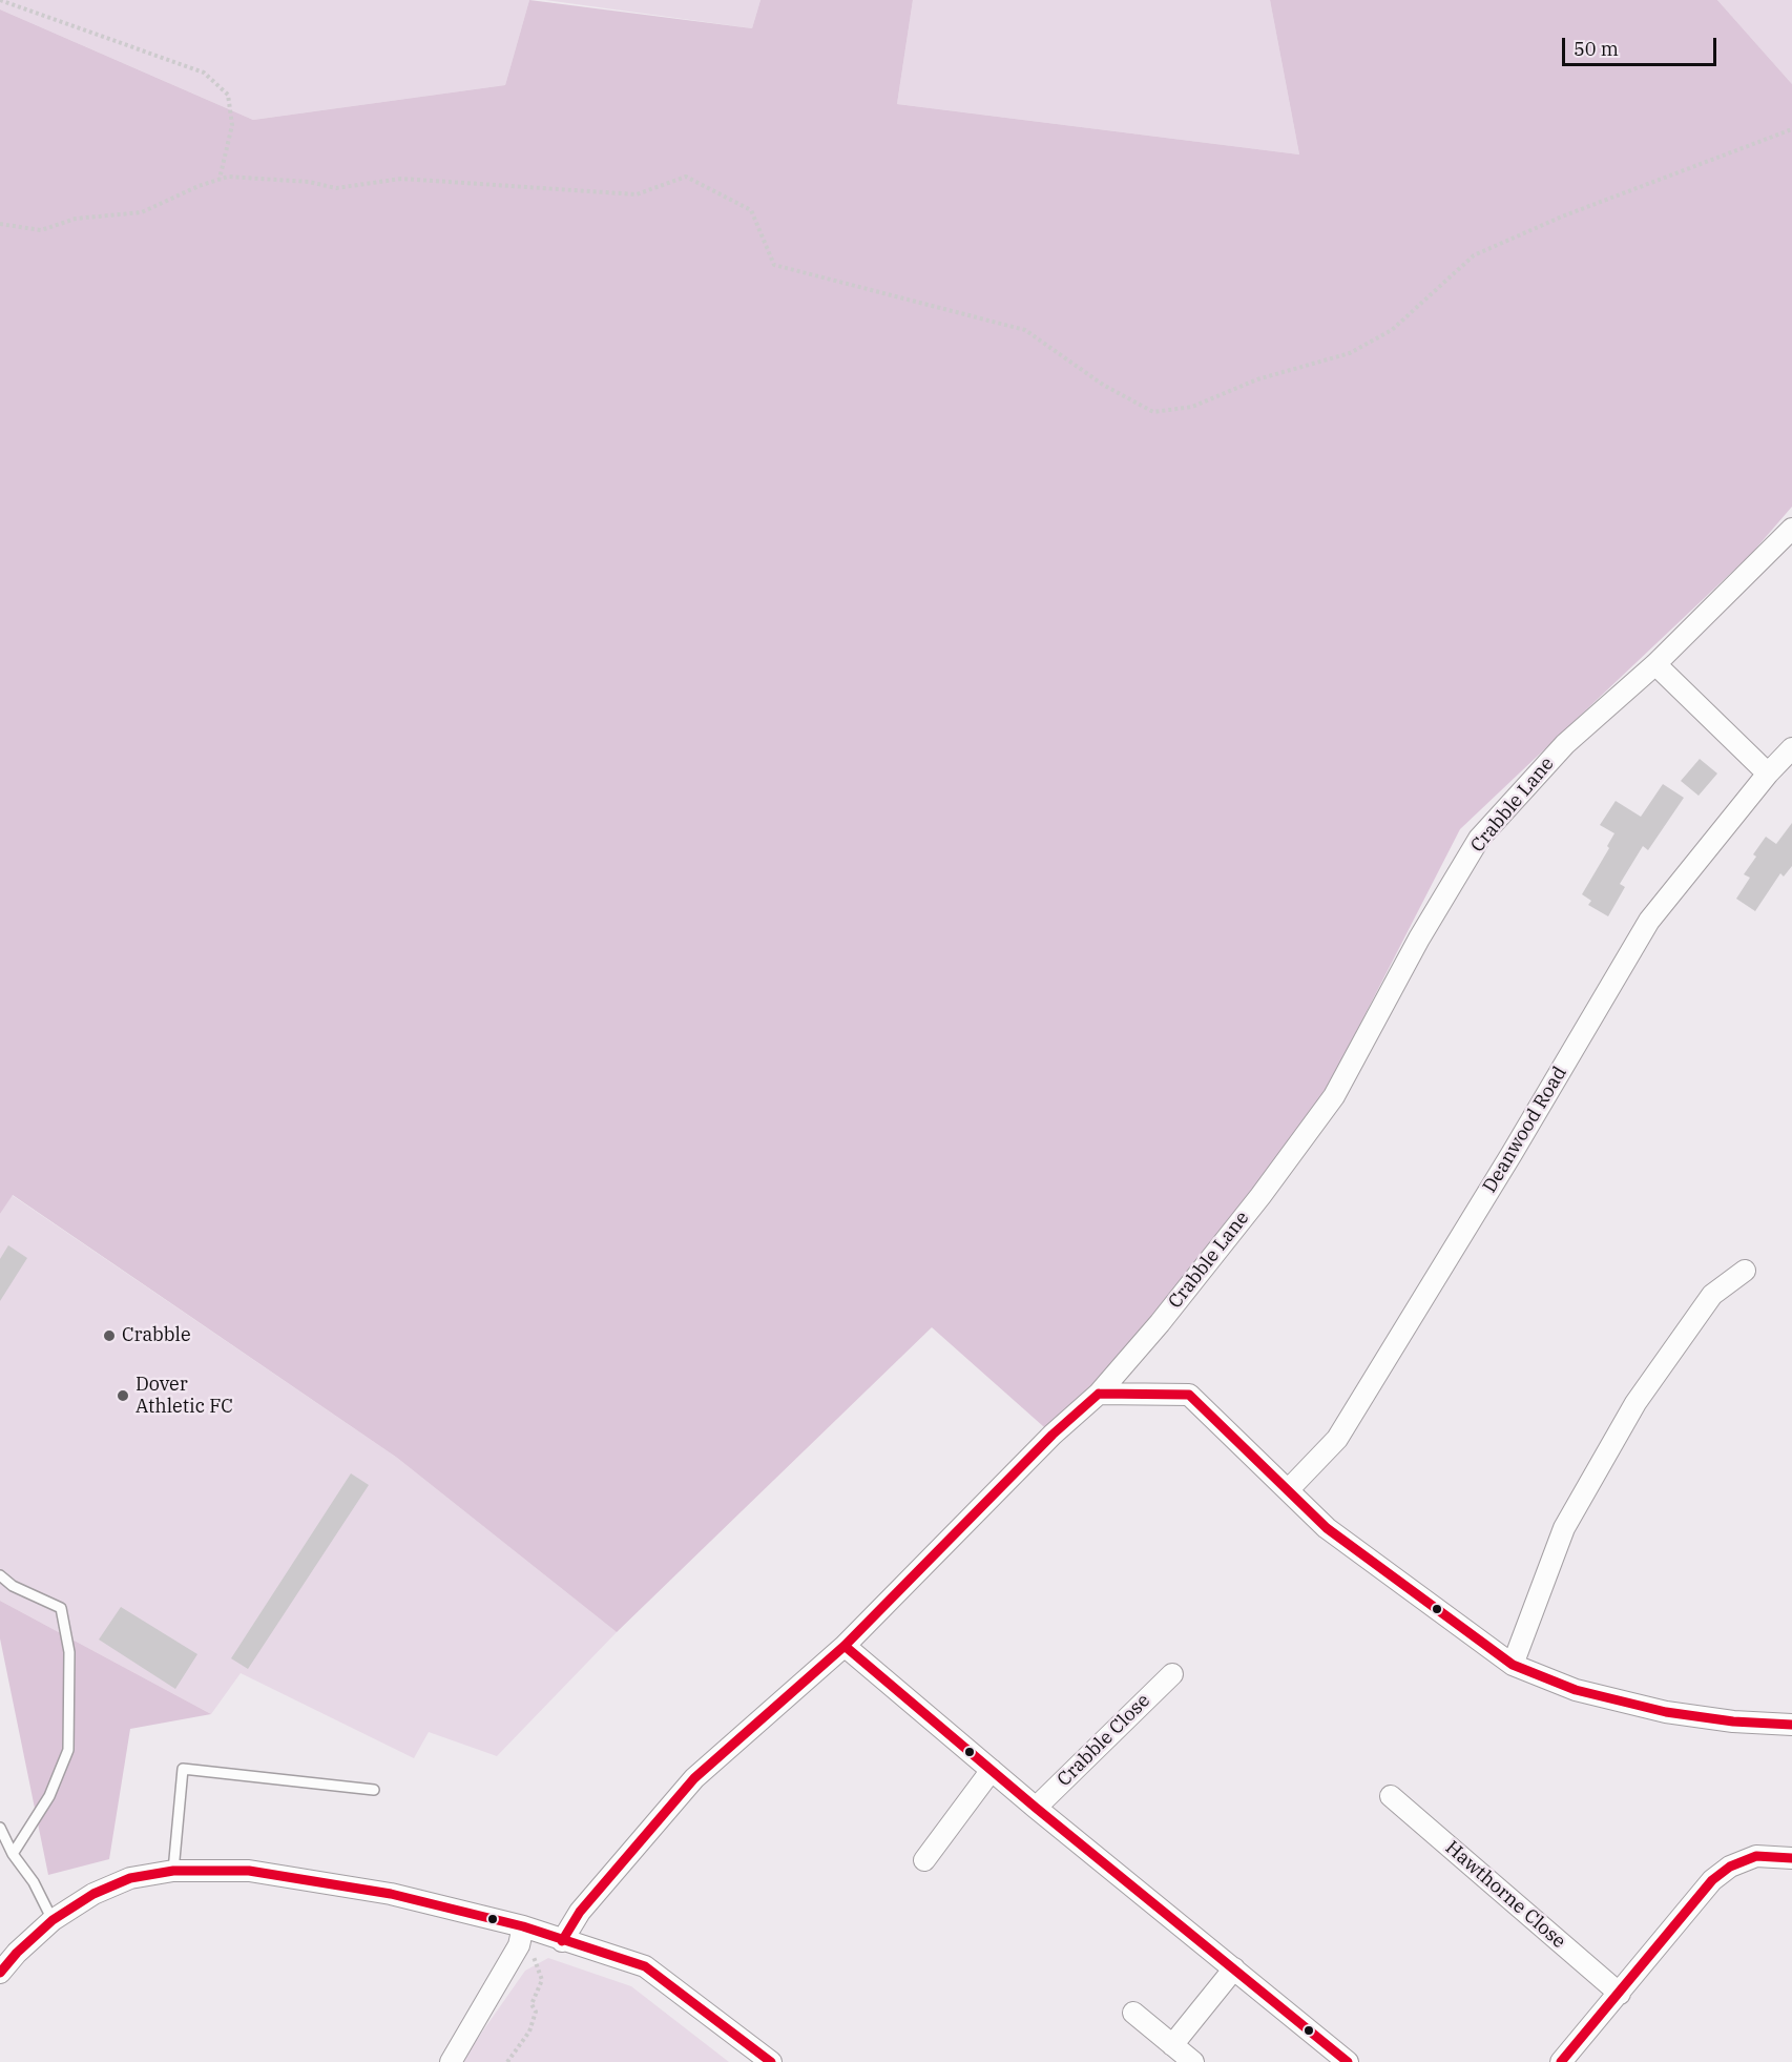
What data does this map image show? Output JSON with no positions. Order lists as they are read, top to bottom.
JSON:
{
  "streets": {
    "street": [
      "Crabble Lane",
      "Deanwood Road",
      "Crabble Close",
      "Hawthorne Close"
    ]
  },
  "places": ["Crabble", "Dover Athletic FC"],
  "scale_bar": "50 m"
}
